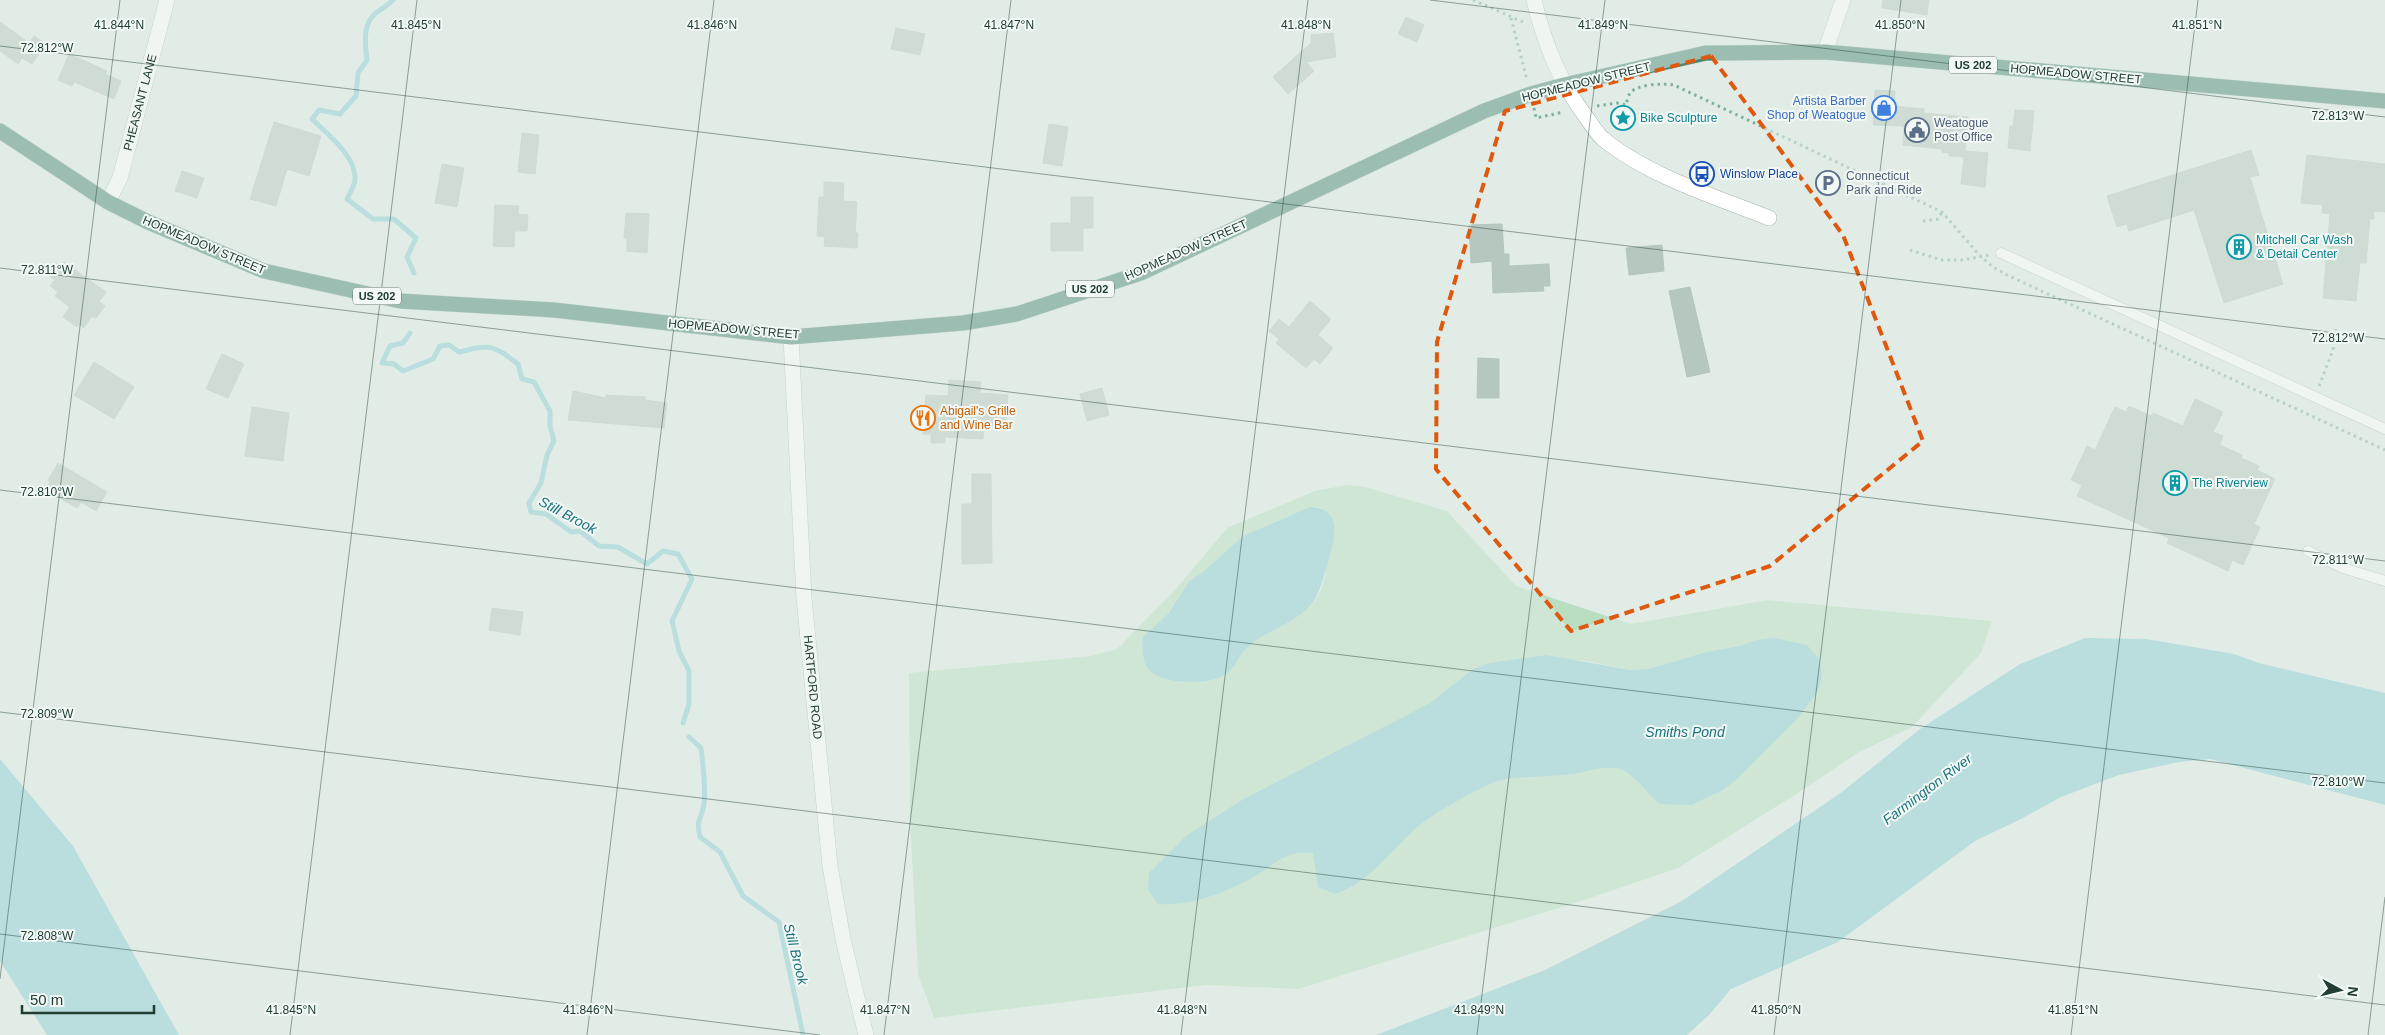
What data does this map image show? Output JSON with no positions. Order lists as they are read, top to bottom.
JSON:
{
  "streets": {
    "highway": ["US 202", "HOPMEADOW STREET"],
    "main road": ["PHEASANT LANE", "HARTFORD ROAD"]
  },
  "crossings": [
    ["HOPMEADOW STREET", "PHEASANT LANE"],
    ["HOPMEADOW STREET", "HARTFORD ROAD"]
  ],
  "water": ["Still Brook", "Smiths Pond", "Farmington River"],
  "places": {
    "shop": ["Artista Barber Shop of Weatogue"],
    "place": ["Bike Sculpture"],
    "public building": ["Weatogue Post Office"],
    "bus stop": ["Winslow Place"],
    "parking": ["Connecticut Park and Ride"],
    "building": ["Mitchell Car Wash & Detail Center", "The Riverview"],
    "restaurant": ["Abigail's Grille and Wine Bar"]
  },
  "scale_bar": "50 m",
  "north": "right",
  "coordinates": [
    "41.844°N",
    "41.845°N",
    "41.846°N",
    "41.847°N",
    "41.848°N",
    "41.849°N",
    "41.850°N",
    "41.851°N",
    "72.812°W",
    "72.813°W",
    "72.811°W",
    "72.810°W",
    "72.809°W",
    "72.808°W"
  ]
}
